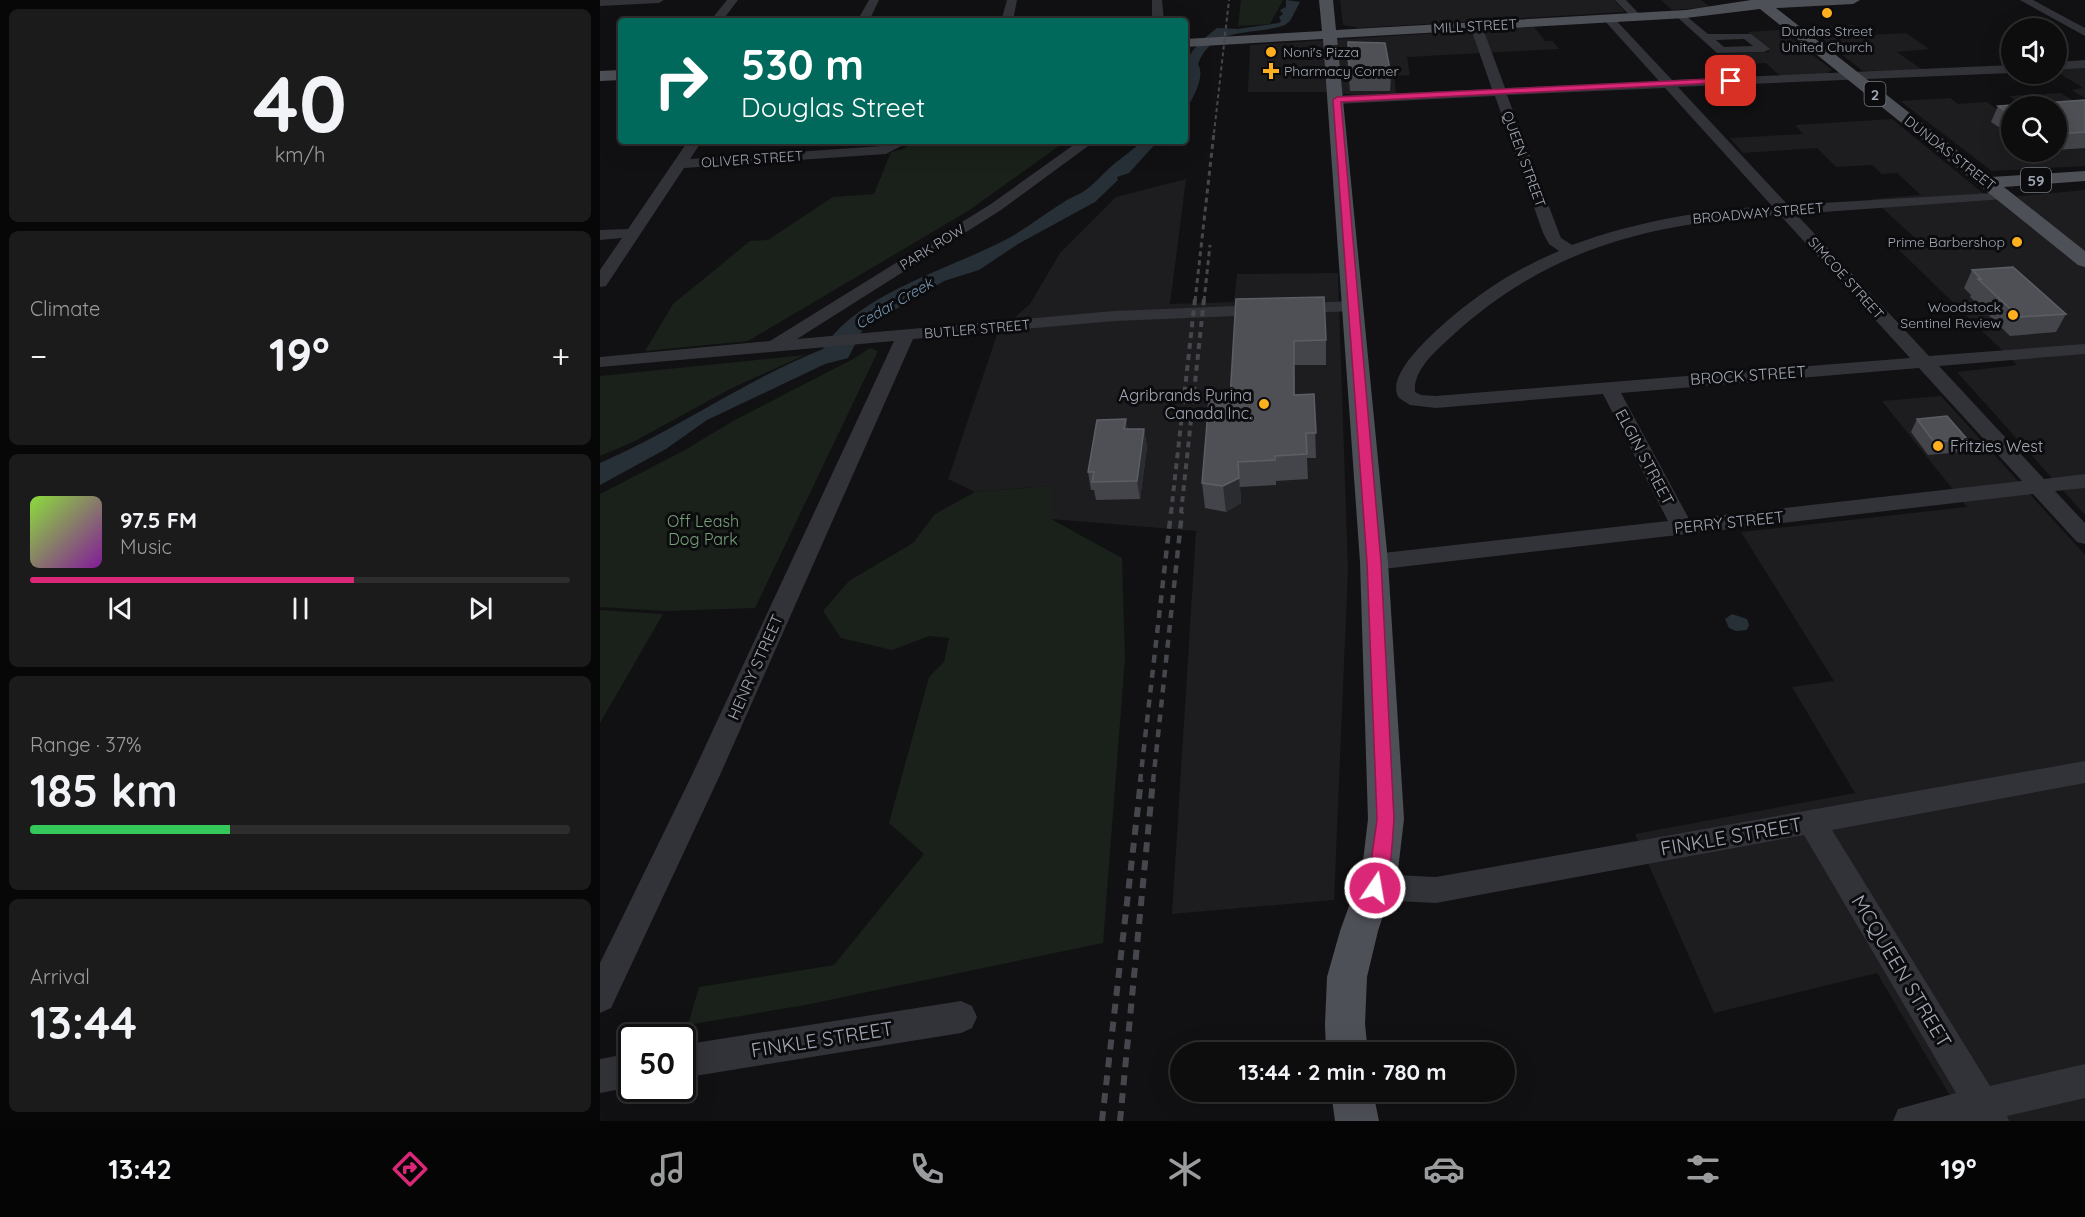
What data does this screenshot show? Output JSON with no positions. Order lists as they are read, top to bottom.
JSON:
{
  "streets": {
    "main road": [
      "MILL STREET",
      "2",
      "DUNDAS STREET",
      "59"
    ],
    "street": [
      "OLIVER STREET",
      "QUEEN STREET",
      "BROADWAY STREET",
      "PARK ROW",
      "SIMCOE STREET",
      "BUTLER STREET",
      "BROCK STREET",
      "ELGIN STREET",
      "PERRY STREET",
      "HENRY STREET",
      "FINKLE STREET",
      "MCQUEEN STREET"
    ]
  },
  "crossings": [
    ["MILL STREET", "DUNDAS STREET"],
    ["MILL STREET", "QUEEN STREET"],
    ["MILL STREET", "SIMCOE STREET"],
    ["DUNDAS STREET", "59"],
    ["DUNDAS STREET", "BROADWAY STREET"],
    ["QUEEN STREET", "BROADWAY STREET"],
    ["BROADWAY STREET", "SIMCOE STREET"],
    ["BROADWAY STREET", "BROCK STREET"],
    ["PARK ROW", "BUTLER STREET"],
    ["SIMCOE STREET", "BROCK STREET"],
    ["SIMCOE STREET", "PERRY STREET"],
    ["BUTLER STREET", "HENRY STREET"],
    ["BROCK STREET", "ELGIN STREET"],
    ["ELGIN STREET", "PERRY STREET"],
    ["FINKLE STREET", "MCQUEEN STREET"]
  ],
  "water": ["Cedar Creek"],
  "parks": ["Off Leash Dog Park"],
  "places": {
    "other": [
      "Dundas Street United Church",
      "Noni's Pizza",
      "Prime Barbershop",
      "Woodstock Sentinel Review",
      "Agribrands Purina Canada Inc.",
      "Fritzies West"
    ],
    "health": ["Pharmacy Corner"]
  },
  "page": {
    "tile": [
      ["40", "km/h"],
      "Climate",
      ["Range · 37%", "185 km"],
      ["Arrival", "13:44"]
    ],
    "turn": ["530 m", "Douglas Street"],
    "heat": ["−", "19°", "+"],
    "song": ["97.5 FM", "Music"],
    "limit": "50",
    "trip": "13:44 · 2 min · 780 m",
    "tabs": ["13:42", "19°"]
  }
}
